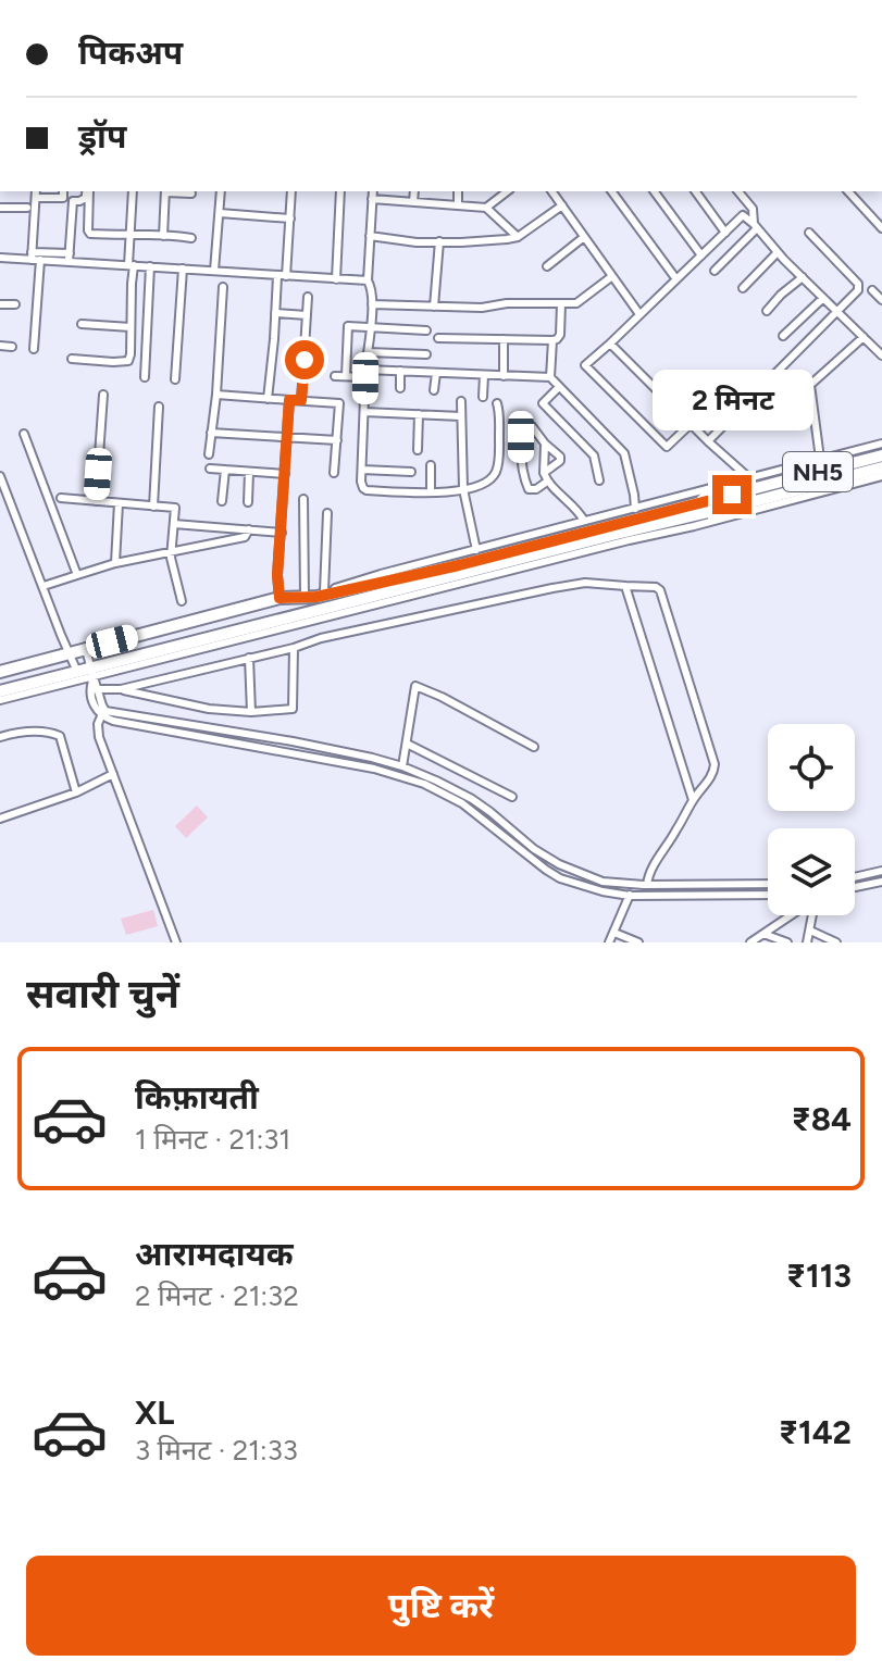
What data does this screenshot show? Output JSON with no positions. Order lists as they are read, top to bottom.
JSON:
{
  "streets": {
    "highway": ["NH5"]
  },
  "page": {
    "banner": ["पिकअप", "ड्रॉप"],
    "bubble": "2 मिनट",
    "heading": "सवारी चुनें",
    "list": [
      {
        "name": "किफ़ायती",
        "note": "1 मिनट · 21:31",
        "value": "₹84"
      },
      {
        "name": "आरामदायक",
        "note": "2 मिनट · 21:32",
        "value": "₹113"
      },
      {
        "name": "XL",
        "note": "3 मिनट · 21:33",
        "value": "₹142"
      }
    ],
    "buttons": "पुष्टि करें"
  }
}
